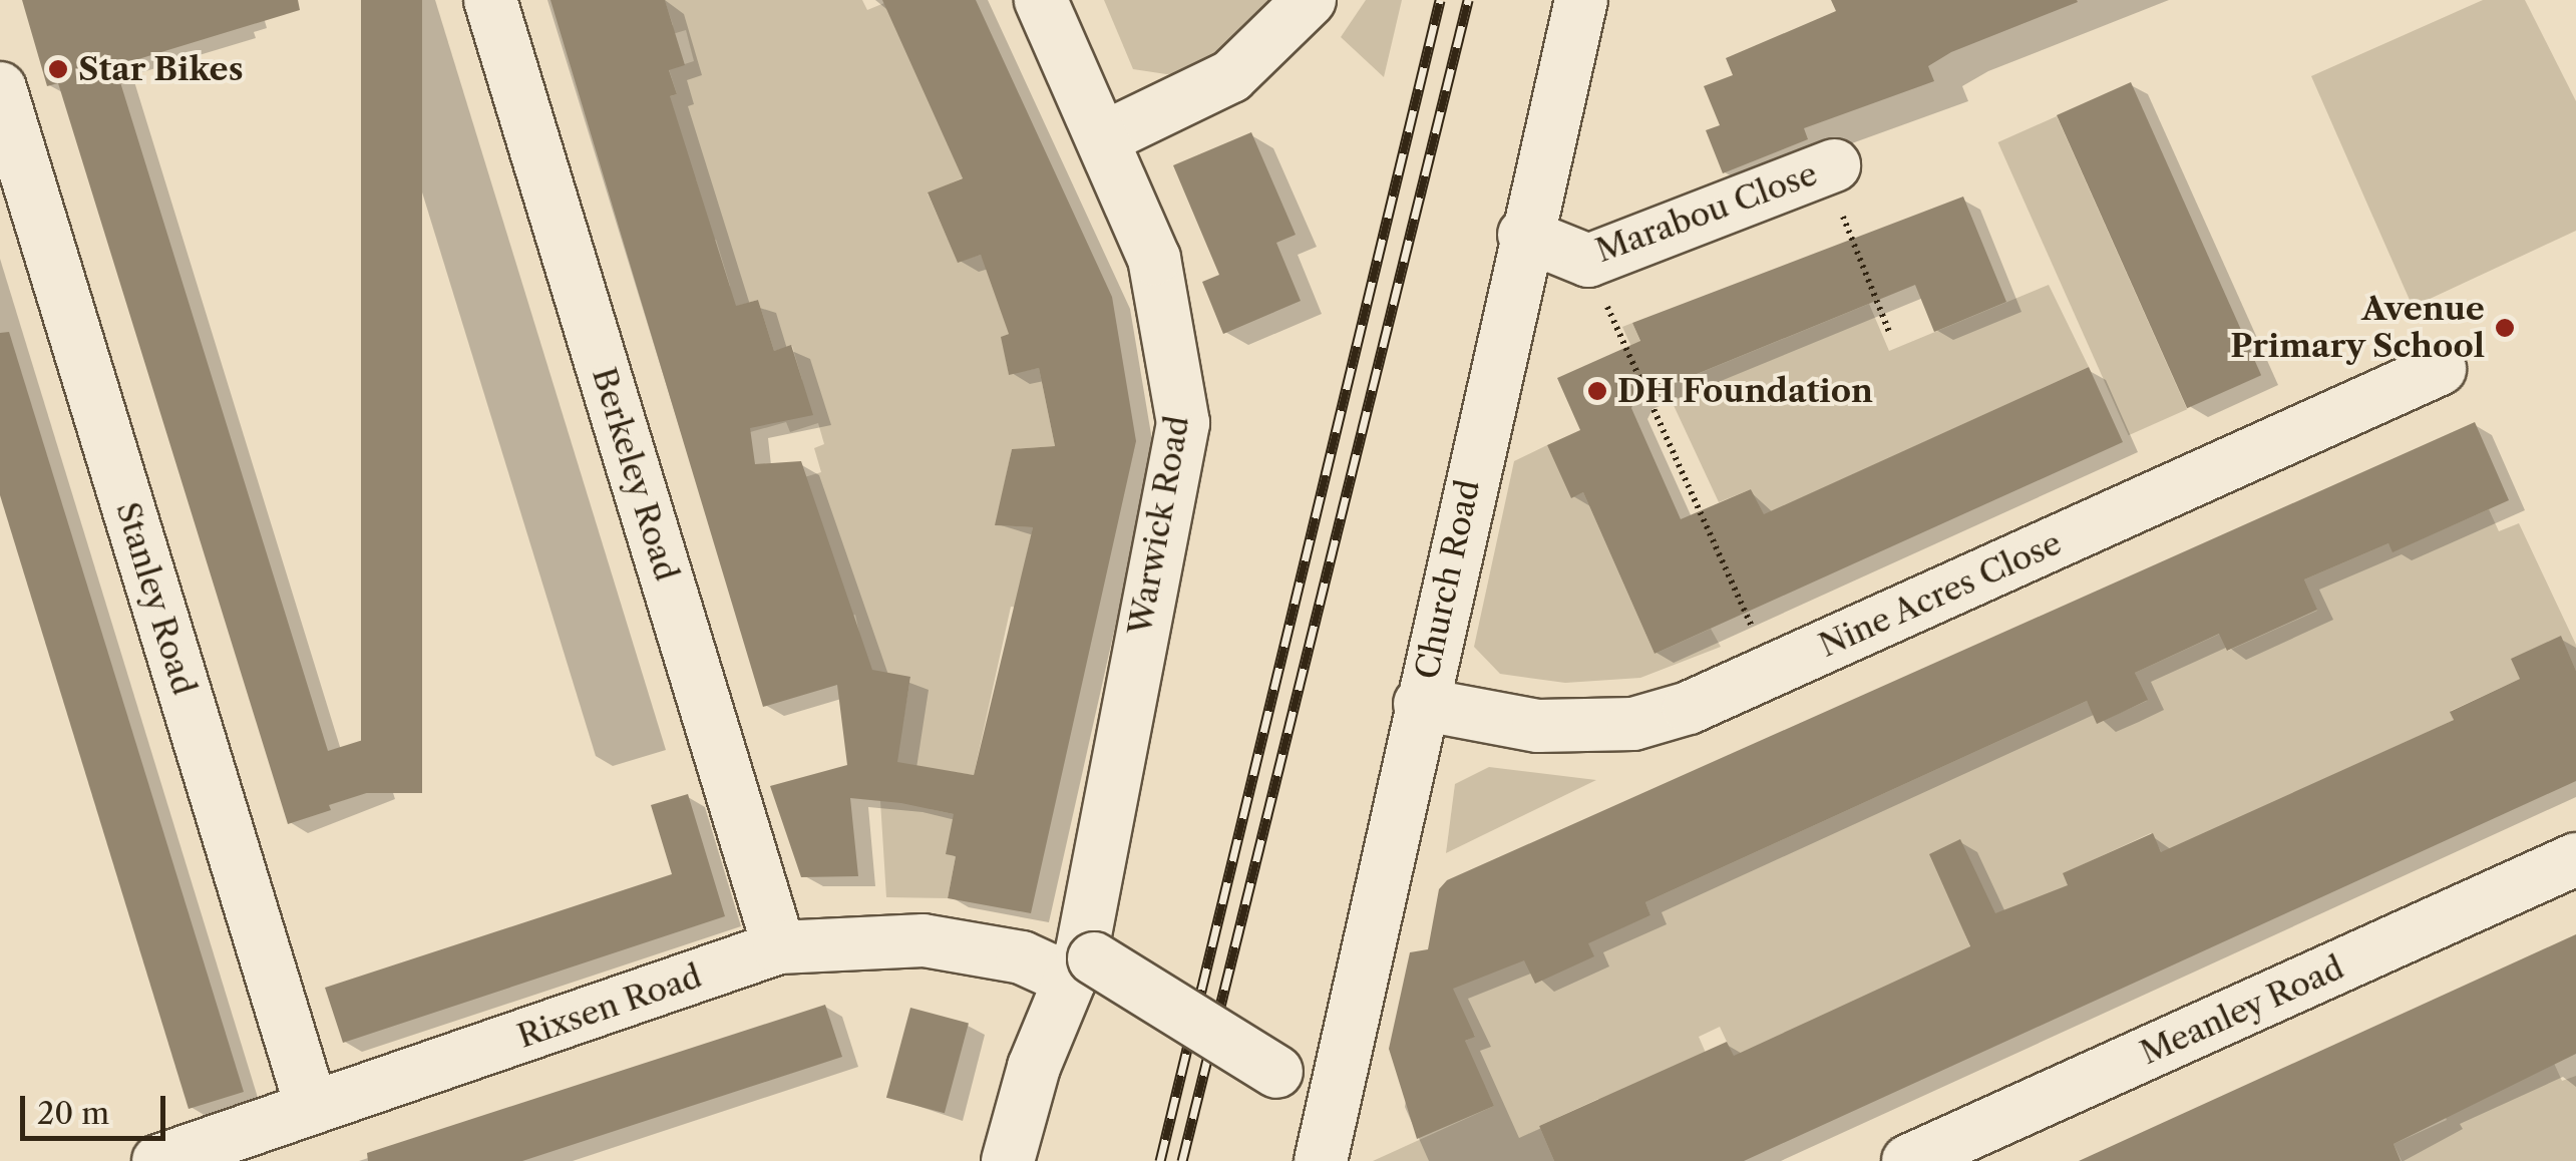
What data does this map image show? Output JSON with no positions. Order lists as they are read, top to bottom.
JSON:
{
  "streets": {
    "street": [
      "Marabou Close",
      "Berkeley Road",
      "Warwick Road",
      "Church Road",
      "Nine Acres Close",
      "Stanley Road",
      "Rixsen Road",
      "Meanley Road"
    ]
  },
  "crossings": [
    ["Marabou Close", "Church Road"],
    ["Berkeley Road", "Rixsen Road"],
    ["Warwick Road", "Rixsen Road"],
    ["Church Road", "Nine Acres Close"],
    ["Church Road", "Rixsen Road"],
    ["Stanley Road", "Rixsen Road"]
  ],
  "places": ["Star Bikes", "Avenue Primary School", "DH Foundation"],
  "scale_bar": "20 m"
}
